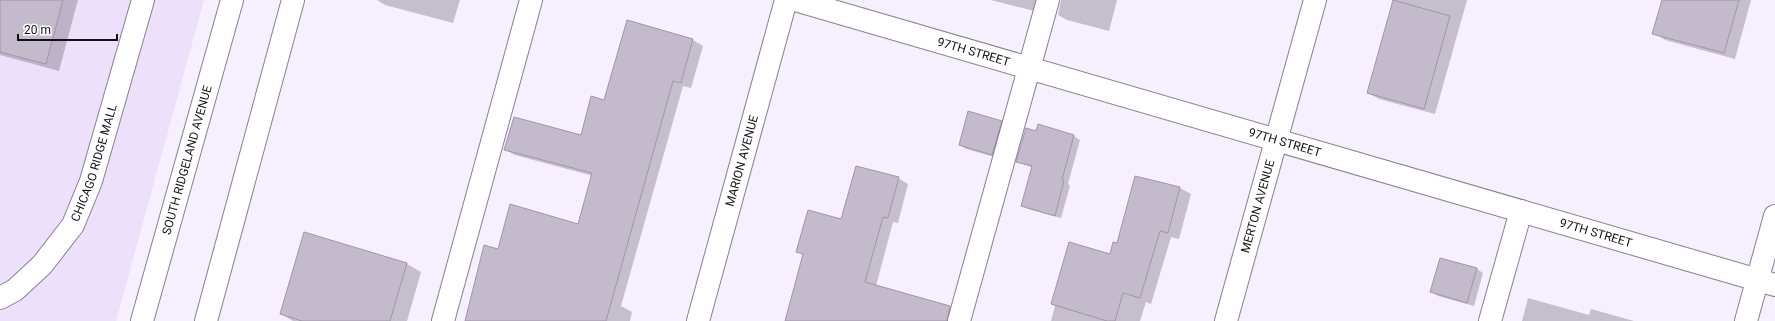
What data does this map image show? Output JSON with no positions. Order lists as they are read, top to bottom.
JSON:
{
  "streets": {
    "street": [
      "97TH STREET",
      "SOUTH RIDGELAND AVENUE",
      "MARION AVENUE",
      "CHICAGO RIDGE MALL",
      "MERTON AVENUE"
    ]
  },
  "crossings": [
    ["97TH STREET", "MERTON AVENUE"]
  ],
  "scale_bar": "20 m"
}
